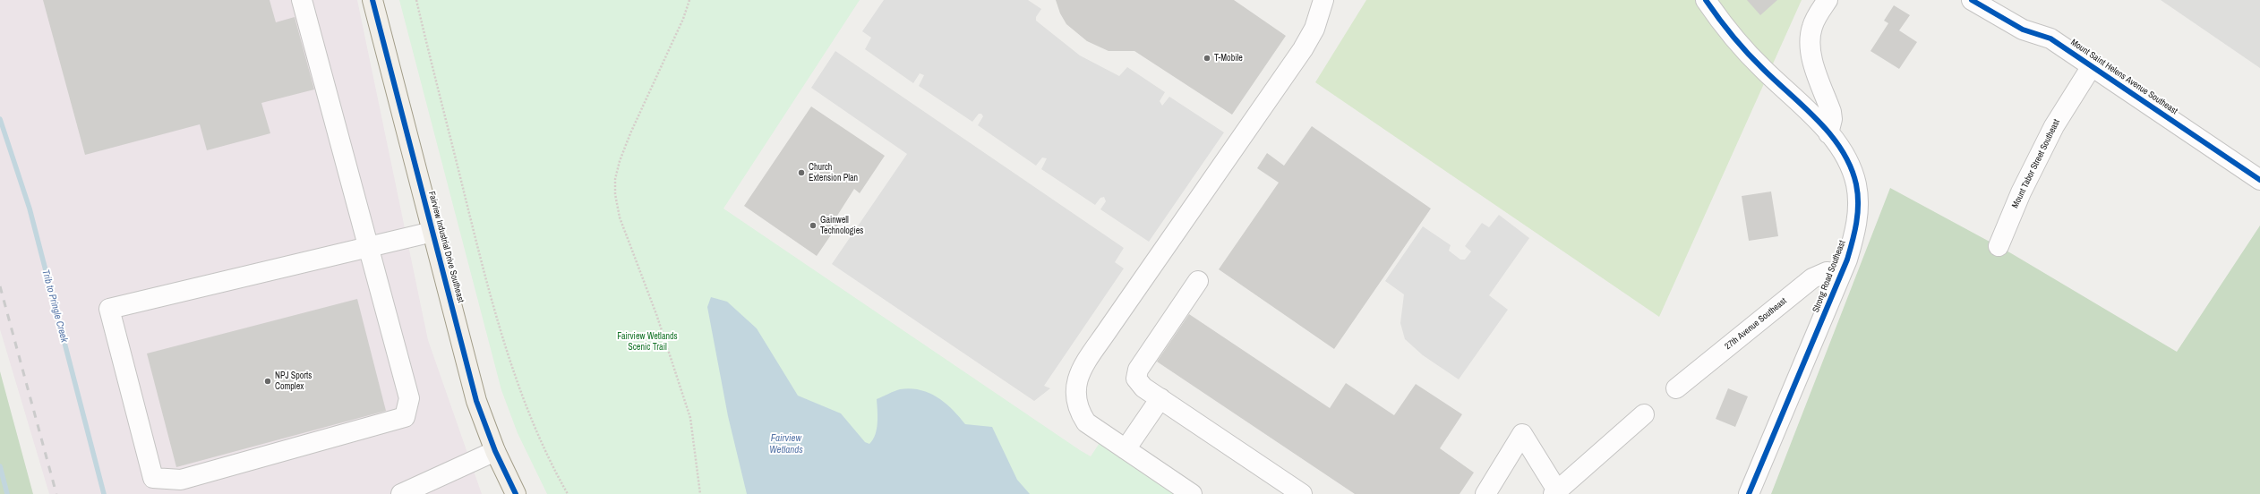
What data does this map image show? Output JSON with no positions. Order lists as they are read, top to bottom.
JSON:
{
  "streets": {
    "main road": ["Fairview Industrial Drive Southeast"],
    "street": [
      "Mount Saint Helens Avenue Southeast",
      "Mount Tabor Street Southeast",
      "Strong Road Southeast",
      "27th Avenue Southeast"
    ]
  },
  "crossings": [
    ["Mount Saint Helens Avenue Southeast", "Mount Tabor Street Southeast"],
    ["Strong Road Southeast", "27th Avenue Southeast"]
  ],
  "water": ["Trib to Pringle Creek", "Fairview Wetlands"],
  "parks": ["Fairview Wetlands Scenic Trail"],
  "places": [
    "T-Mobile",
    "Church Extension Plan",
    "Gainwell Technologies",
    "NPJ Sports Complex"
  ]
}
